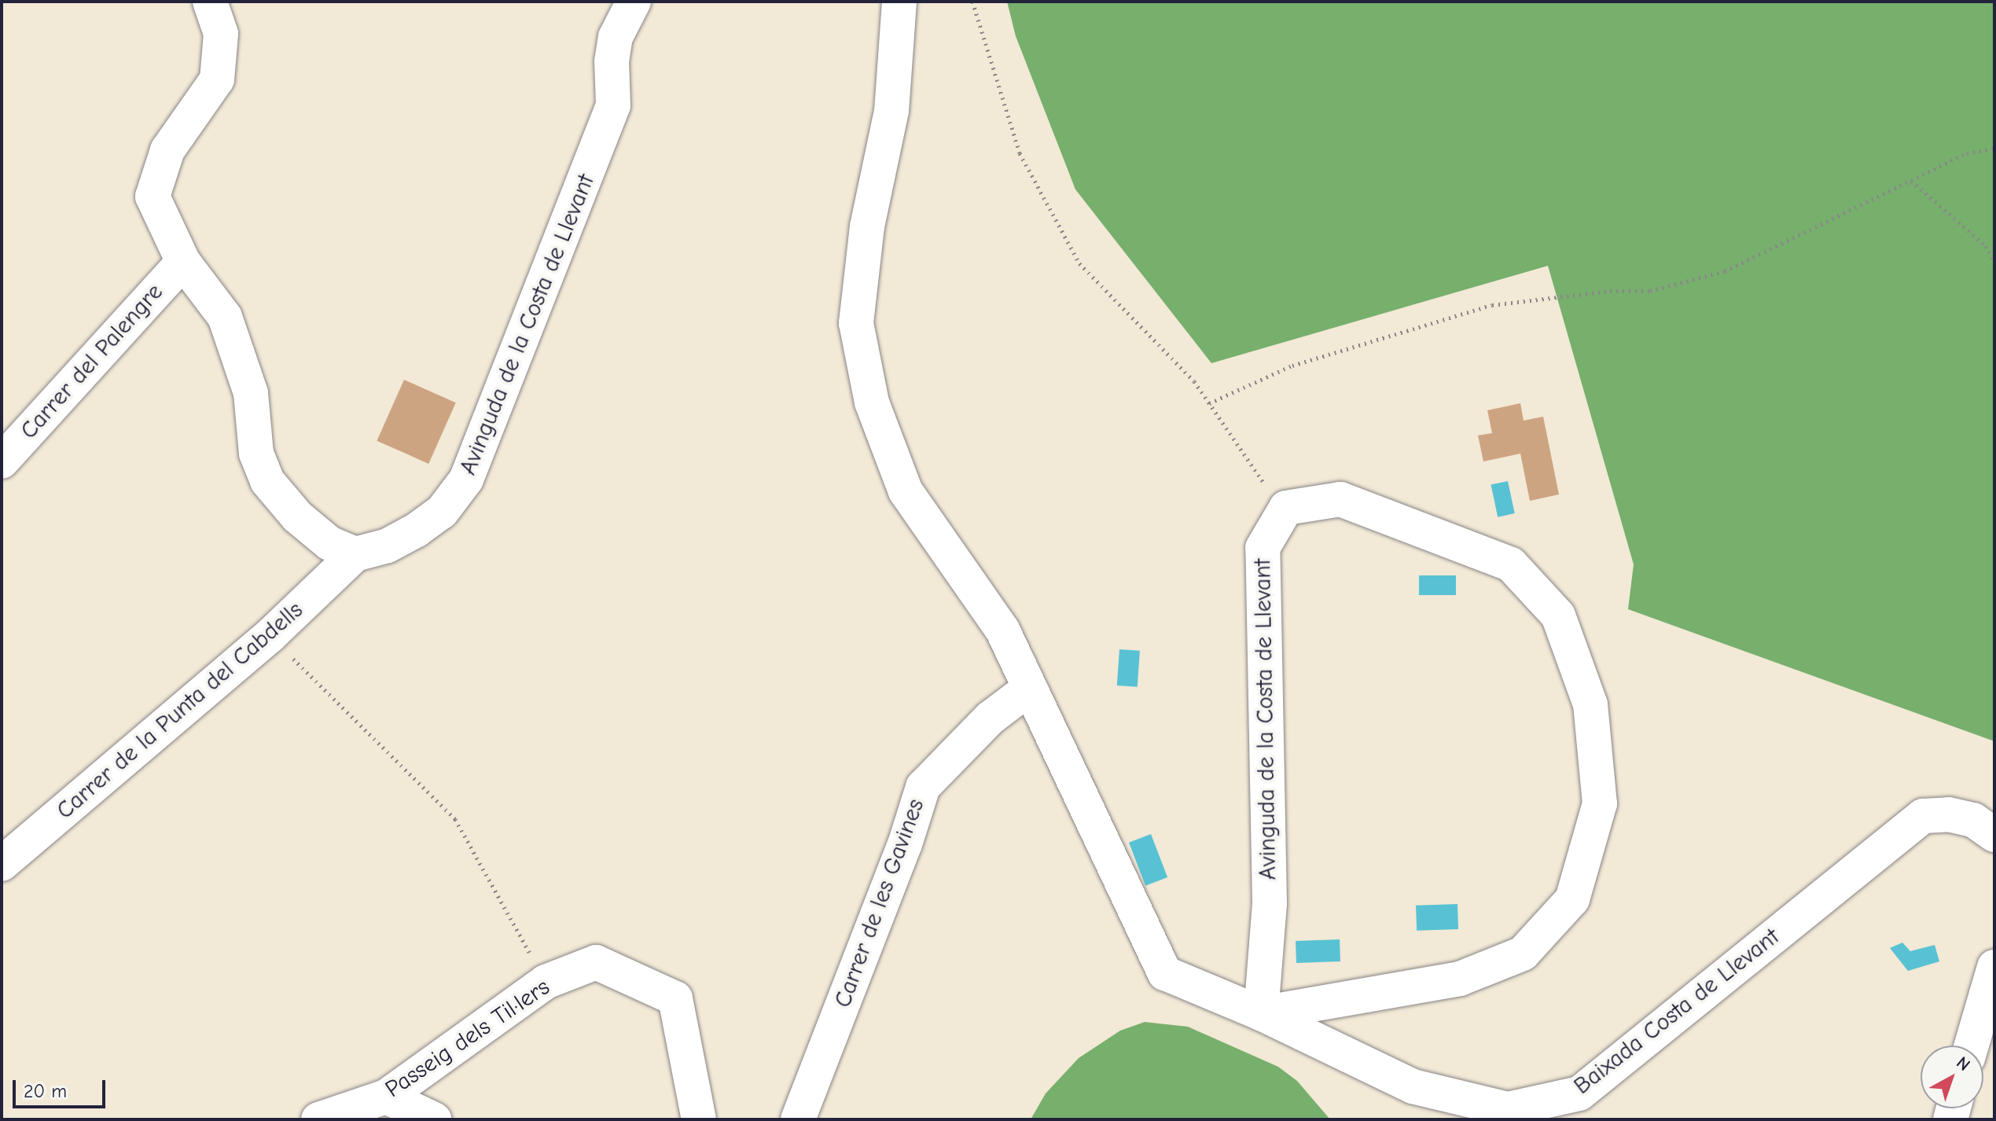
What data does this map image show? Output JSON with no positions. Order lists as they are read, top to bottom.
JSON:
{
  "streets": {
    "street": [
      "Avinguda de la Costa de Llevant",
      "Carrer del Palengre",
      "Carrer de la Punta del Cabdells",
      "Carrer de les Gavines",
      "Baixada Costa de Llevant",
      "Passeig dels Til·lers"
    ]
  },
  "crossings": [
    ["Avinguda de la Costa de Llevant", "Carrer de la Punta del Cabdells"],
    ["Avinguda de la Costa de Llevant", "Baixada Costa de Llevant"]
  ],
  "scale_bar": "20 m",
  "north": "top right"
}
